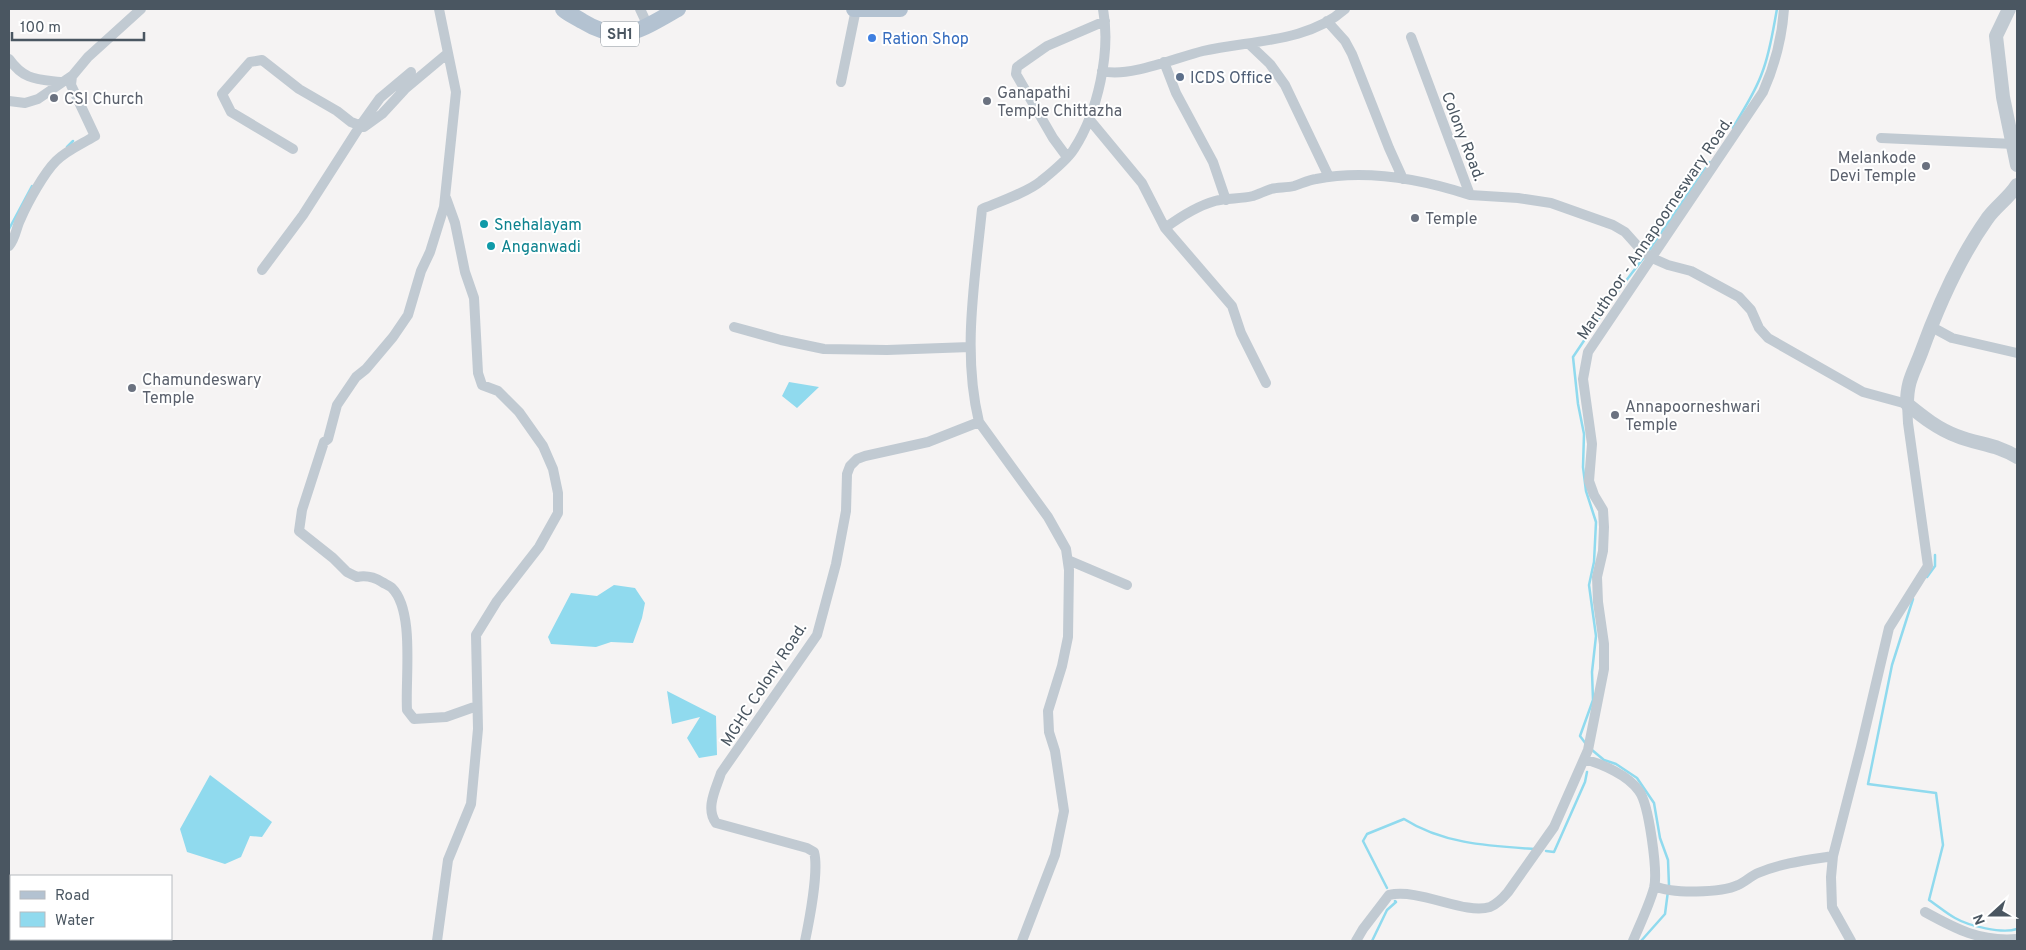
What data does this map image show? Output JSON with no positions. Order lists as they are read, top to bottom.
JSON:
{
  "streets": {
    "main road": ["SH1"],
    "street": ["Colony Road.", "Maruthoor - Annapoorneswary Road.", "MGHC Colony Road."]
  },
  "places": [
    "Ration Shop",
    "ICDS Office",
    "CSI Church",
    "Ganapathi Temple Chittazha",
    "Melankode Devi Temple",
    "Temple",
    "Snehalayam",
    "Anganwadi",
    "Chamundeswary Temple",
    "Annapoorneshwari Temple"
  ],
  "legend": ["Road", "Water"],
  "scale_bar": "100 m",
  "north": "left"
}
